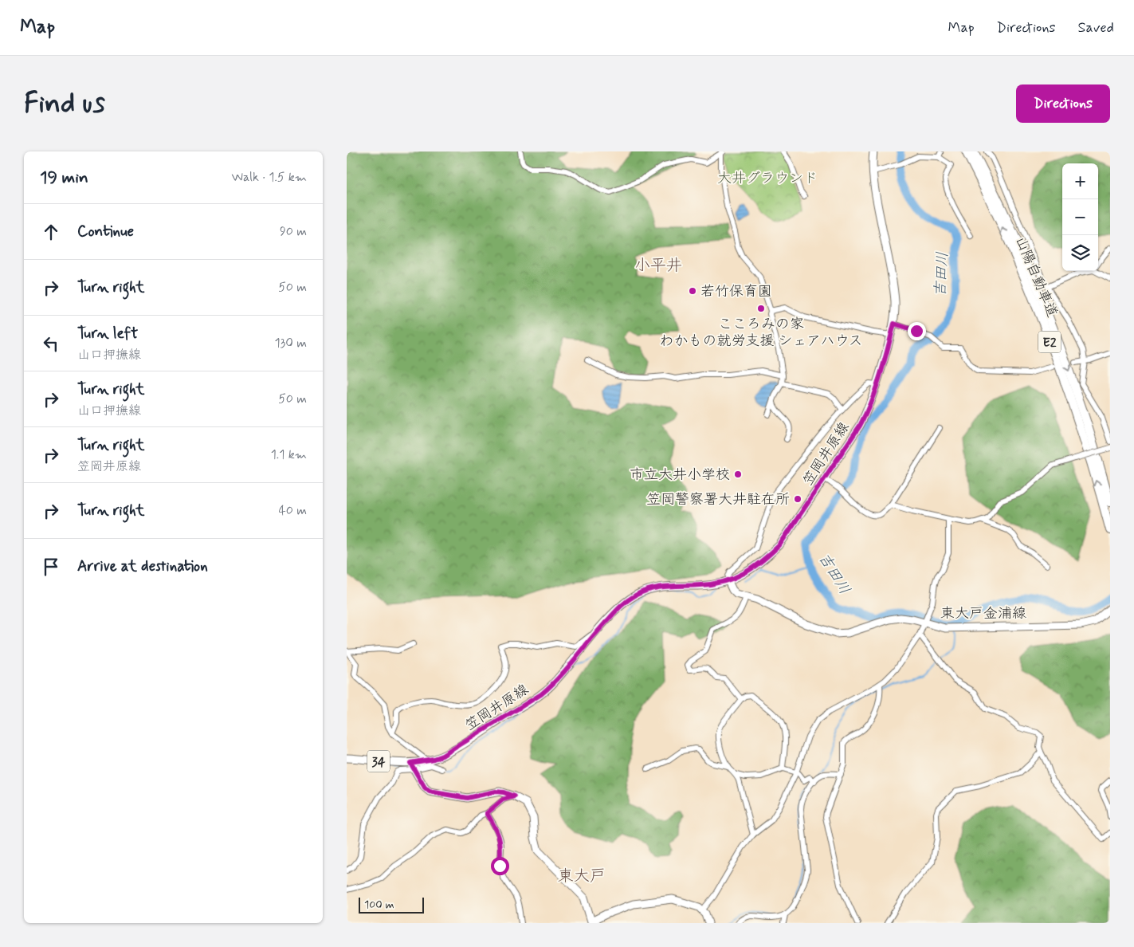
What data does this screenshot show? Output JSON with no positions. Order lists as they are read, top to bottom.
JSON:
{
  "streets": {
    "highway": ["山陽自動車道", "E2"],
    "main road": ["笠岡井原線", "東大戸金浦線", "34"]
  },
  "crossings": [
    ["笠岡井原線", "東大戸金浦線"]
  ],
  "districts": ["小平井", "東大戸"],
  "water": ["吉田川"],
  "parks": ["大井グラウンド"],
  "places": [
    "若竹保育園",
    "こころみの家 わかもの就労支援 シェアハウス",
    "市立大井小学校",
    "笠岡警察署大井駐在所"
  ],
  "scale_bar": "100 m",
  "page": {
    "header": "Map",
    "nav": ["Map", "Directions", "Saved"],
    "buttons": "Directions",
    "title": "Find us",
    "heading": ["19 min", "Walk · 1.5 km"],
    "map_buttons": ["+", "−"],
    "list": [
      ["Continue", "90 m"],
      ["Turn right", "50 m"],
      ["Turn left", "山口押撫線", "130 m"],
      ["Turn right", "山口押撫線", "50 m"],
      ["Turn right", "笠岡井原線", "1.1 km"],
      ["Turn right", "40 m"],
      "Arrive at destination"
    ],
    "scale": "100 m"
  }
}
